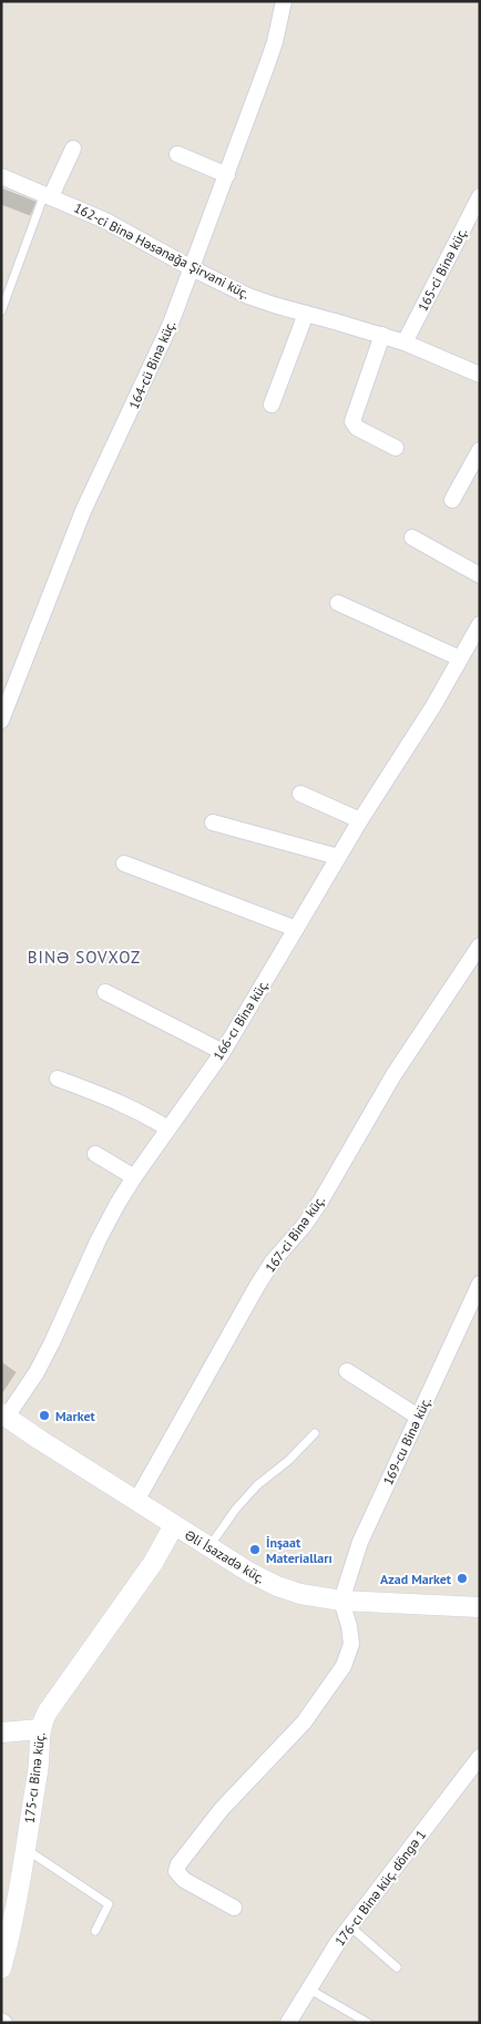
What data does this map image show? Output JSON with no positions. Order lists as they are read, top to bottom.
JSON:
{
  "streets": {
    "street": [
      "162-ci Binə Həsənağa Şirvani küç.",
      "165-ci Binə küç.",
      "164-cü Binə küç.",
      "166-cı Binə küç.",
      "167-ci Binə küç.",
      "169-cu Binə küç.",
      "Əli İsazadə küç.",
      "175-cı Binə küç.",
      "176-cı Binə küç. döngə 1"
    ]
  },
  "crossings": [
    ["162-ci Binə Həsənağa Şirvani küç.", "165-ci Binə küç."],
    ["162-ci Binə Həsənağa Şirvani küç.", "164-cü Binə küç."],
    ["166-cı Binə küç.", "Əli İsazadə küç."],
    ["167-ci Binə küç.", "Əli İsazadə küç."],
    ["169-cu Binə küç.", "Əli İsazadə küç."],
    ["Əli İsazadə küç.", "175-cı Binə küç."]
  ],
  "districts": ["BINƏ SOVXOZ"],
  "places": ["Market", "İnşaat Materialları", "Azad Market"]
}
